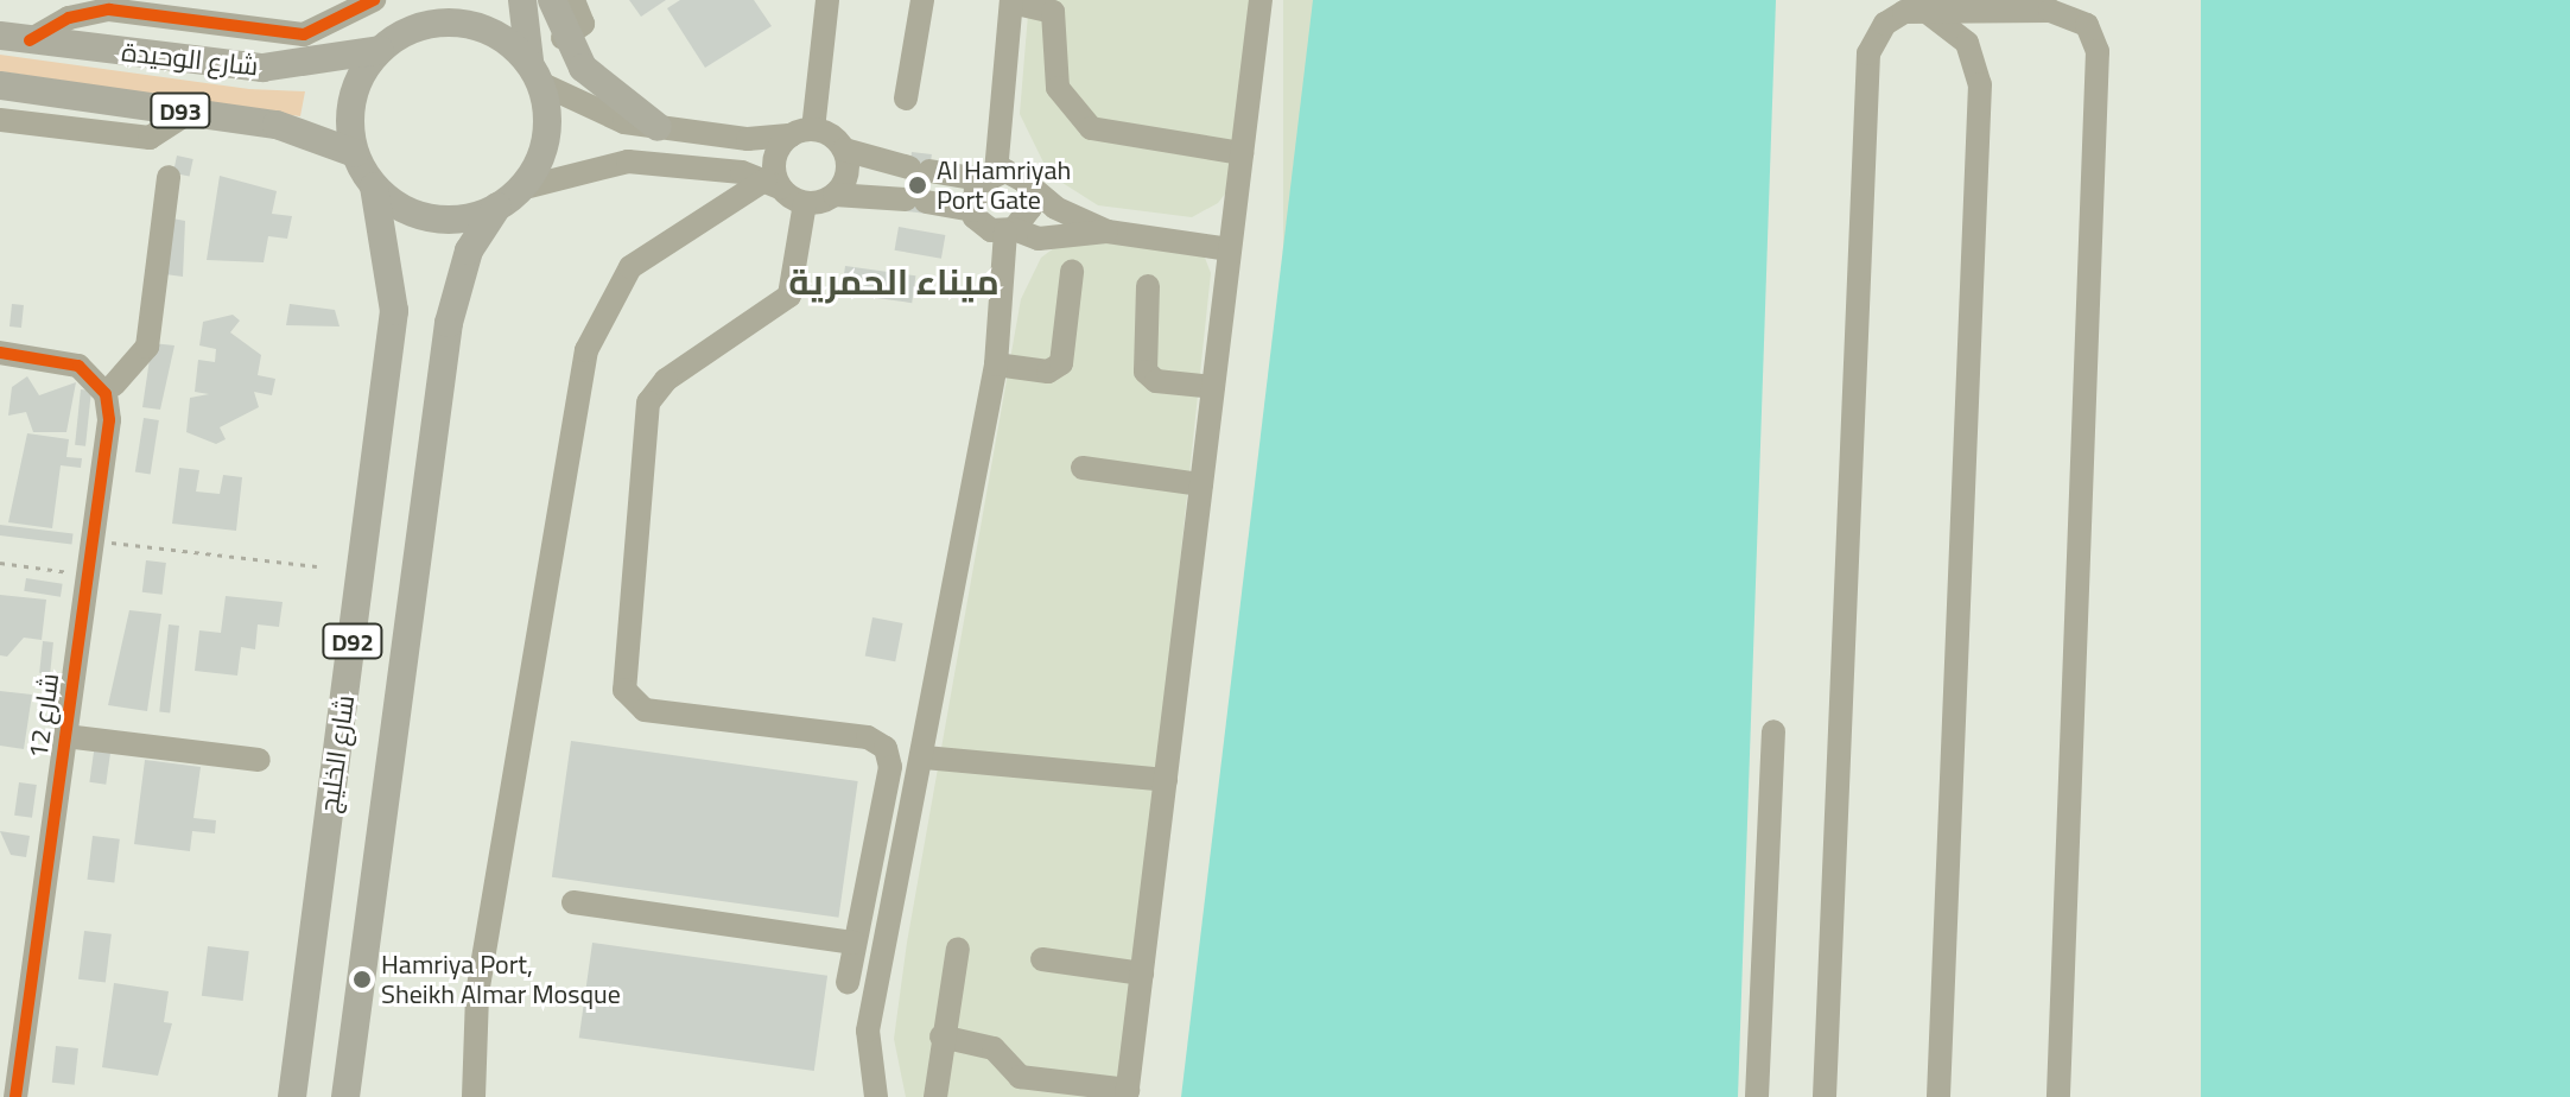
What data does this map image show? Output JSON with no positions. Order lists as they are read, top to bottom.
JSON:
{
  "streets": {
    "main road": [
      "شارع الوحيدة",
      "D93",
      "D92",
      "شارع الخليج"
    ],
    "street": ["شارع 12"]
  },
  "crossings": [
    ["شارع الوحيدة", "شارع الخليج"]
  ],
  "districts": ["ميناء الحمرية"],
  "places": ["Al Hamriyah Port Gate", "Hamriya Port, Sheikh Almar Mosque"]
}
